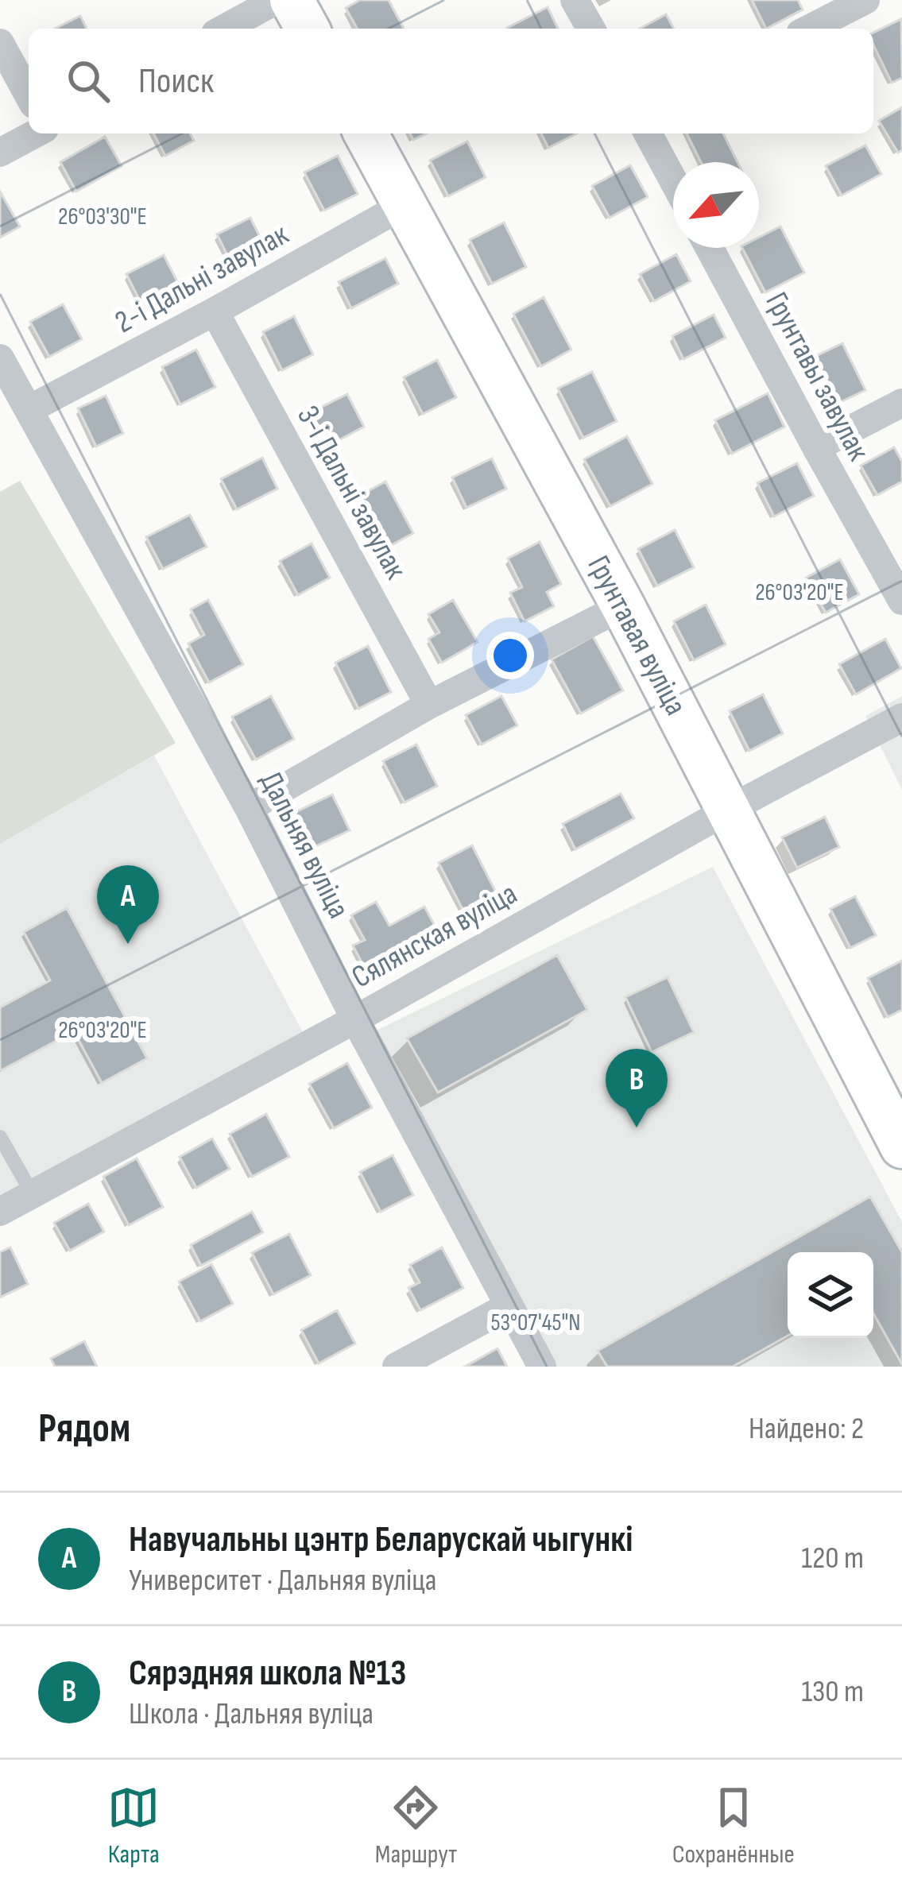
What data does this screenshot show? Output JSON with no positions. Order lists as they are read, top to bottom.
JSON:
{
  "streets": {
    "main road": ["Грунтавая вуліца"],
    "street": [
      "2-і Дальні завулак",
      "Грунтавы завулак",
      "3-і Дальні завулак",
      "Дальняя вуліца",
      "Сялянская вуліца"
    ]
  },
  "crossings": [
    ["2-і Дальні завулак", "3-і Дальні завулак"],
    ["2-і Дальні завулак", "Грунтавая вуліца"],
    ["2-і Дальні завулак", "Дальняя вуліца"],
    ["Грунтавая вуліца", "Сялянская вуліца"],
    ["Дальняя вуліца", "Сялянская вуліца"]
  ],
  "north": "bottom left",
  "page": {
    "search": "Поиск",
    "pins": ["A", "B"],
    "heading": ["Рядом", "Найдено: 2"],
    "list": [
      {
        "mark": "A",
        "name": "Навучальны цэнтр Беларускай чыгункі",
        "note": "Университет · Дальняя вуліца",
        "value": "120 m"
      },
      {
        "mark": "B",
        "name": "Сярэдняя школа №13",
        "note": "Школа · Дальняя вуліца",
        "value": "130 m"
      }
    ],
    "nav": ["Карта", "Маршрут", "Сохранённые"]
  },
  "coordinates": ["26°03'30\"E", "26°03'20\"E", "53°07'45\"N"]
}
